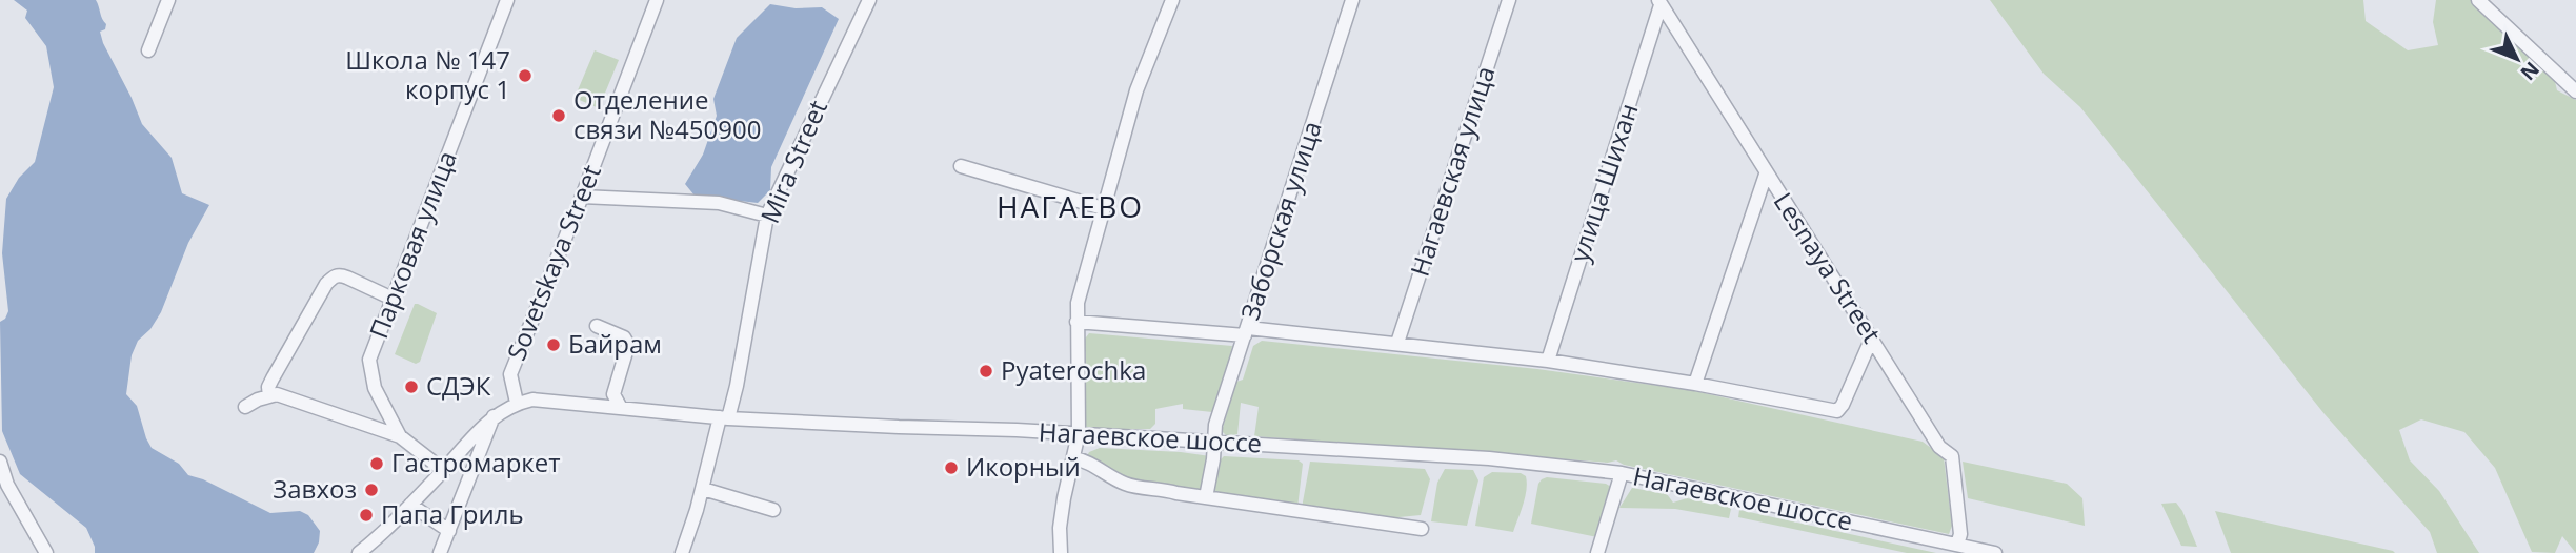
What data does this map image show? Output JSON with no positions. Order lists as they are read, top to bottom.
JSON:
{
  "streets": {
    "street": [
      "Mira Street",
      "Нагаевская улица",
      "улица Шихан",
      "Заборская улица",
      "Парковая улица",
      "Sovetskaya Street",
      "Lesnaya Street",
      "Нагаевское шоссе"
    ]
  },
  "crossings": [
    ["Mira Street", "Нагаевское шоссе"],
    ["улица Шихан", "Lesnaya Street"],
    ["Заборская улица", "Нагаевское шоссе"],
    ["Парковая улица", "Нагаевское шоссе"],
    ["Sovetskaya Street", "Нагаевское шоссе"],
    ["Lesnaya Street", "Нагаевское шоссе"]
  ],
  "districts": ["НАГАЕВО"],
  "places": [
    "Школа № 147 корпус 1",
    "Отделение связи №450900",
    "Байрам",
    "Pyaterochka",
    "СДЭК",
    "Гастромаркет",
    "Икорный",
    "Завхоз",
    "Папа Гриль"
  ],
  "north": "bottom right"
}
